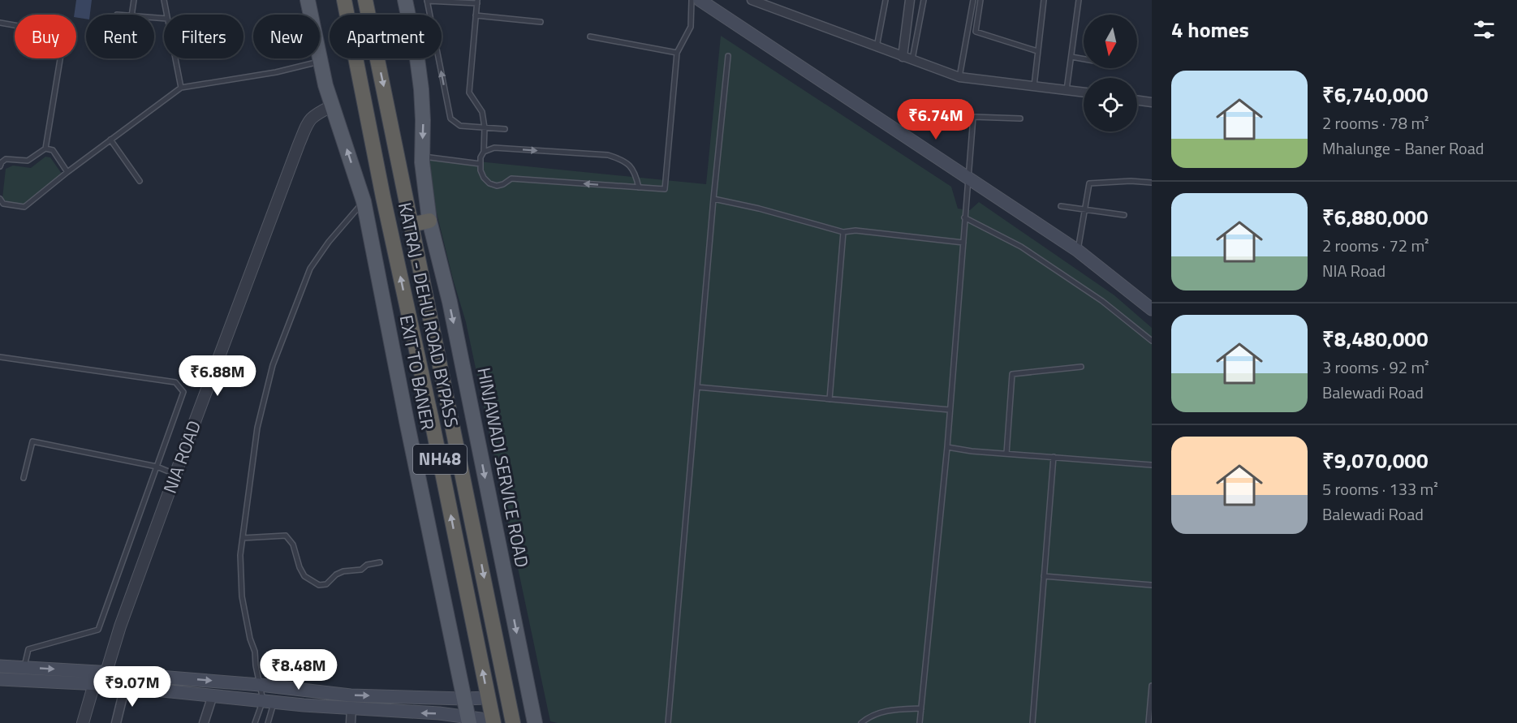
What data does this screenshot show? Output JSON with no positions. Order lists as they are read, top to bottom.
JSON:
{
  "streets": {
    "highway": ["KATRAJ - DEHU ROAD BYPASS", "NH48"],
    "main road": ["EXIT TO BANER", "HINJAWADI SERVICE ROAD"],
    "street": ["NIA ROAD"]
  },
  "crossings": [
    ["EXIT TO BANER", "NIA ROAD"]
  ],
  "one_way": ["HINJAWADI SERVICE ROAD"],
  "north": "bottom",
  "page": {
    "heading": "4 homes",
    "chip": [
      "Buy",
      "Rent",
      "Filters",
      "New",
      "Apartment"
    ],
    "list": [
      {
        "name": "₹6,740,000",
        "note": "2 rooms · 78 m² · Mhalunge - Baner Road"
      },
      {
        "name": "₹6,880,000",
        "note": "2 rooms · 72 m² · NIA Road"
      },
      {
        "name": "₹8,480,000",
        "note": "3 rooms · 92 m² · Balewadi Road"
      },
      {
        "name": "₹9,070,000",
        "note": "5 rooms · 133 m² · Balewadi Road"
      }
    ],
    "price": [
      "₹6.74M",
      "₹6.88M",
      "₹8.48M",
      "₹9.07M"
    ]
  }
}
